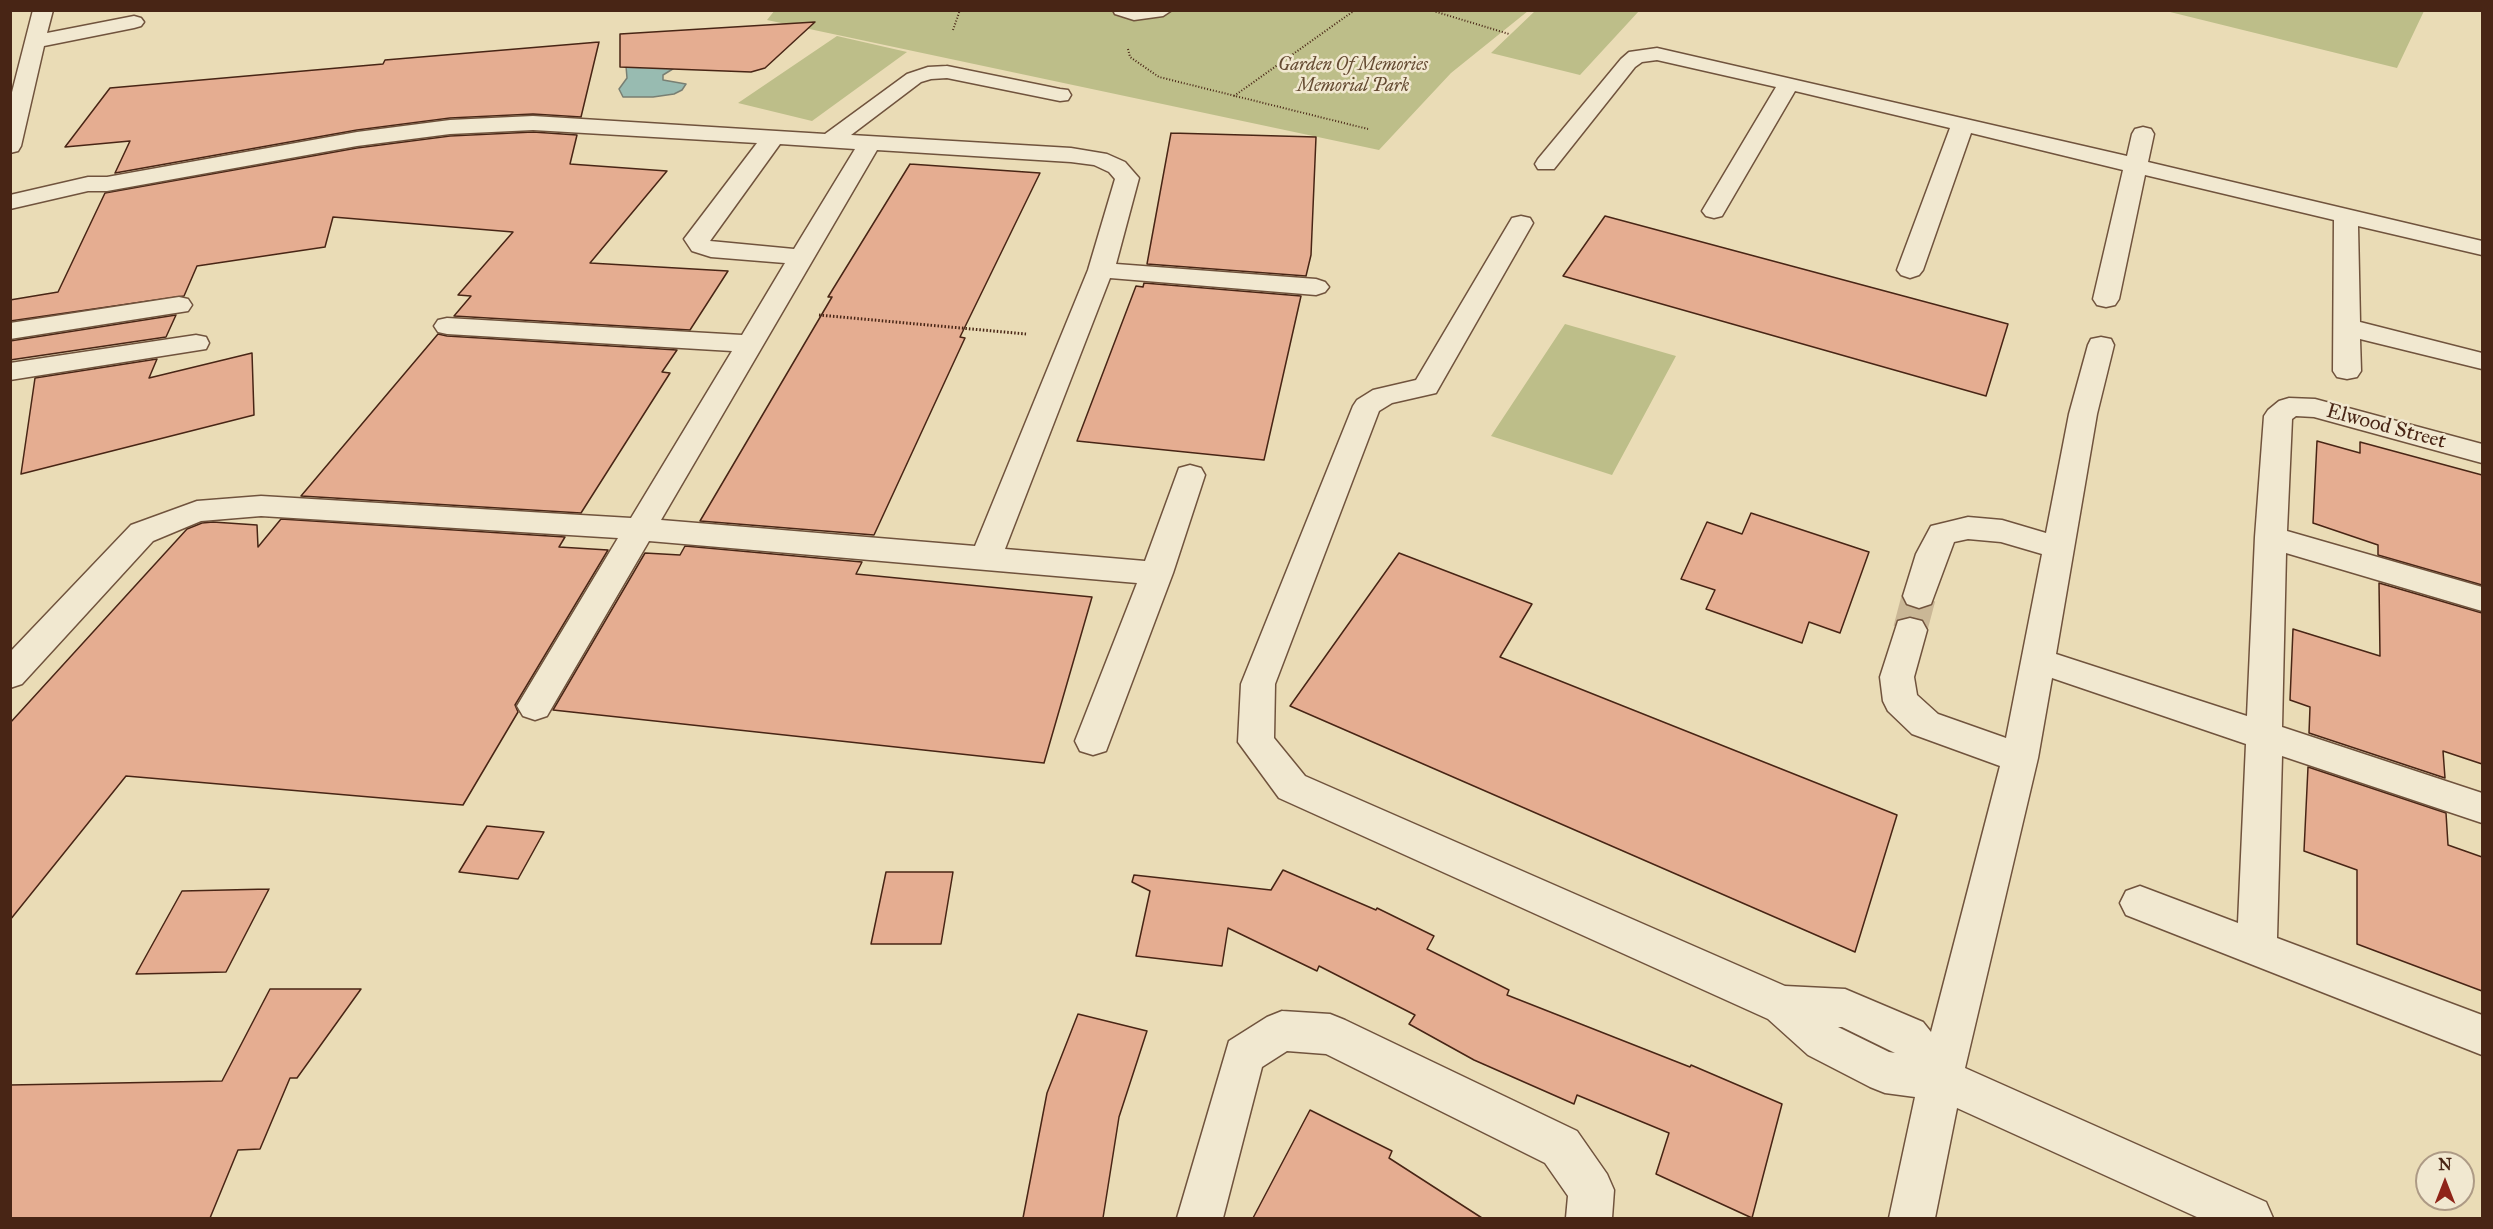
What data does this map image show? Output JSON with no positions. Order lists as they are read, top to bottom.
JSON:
{
  "streets": {
    "street": ["Elwood Street"]
  },
  "parks": ["Garden Of Memories Memorial Park"],
  "north": "top"
}
